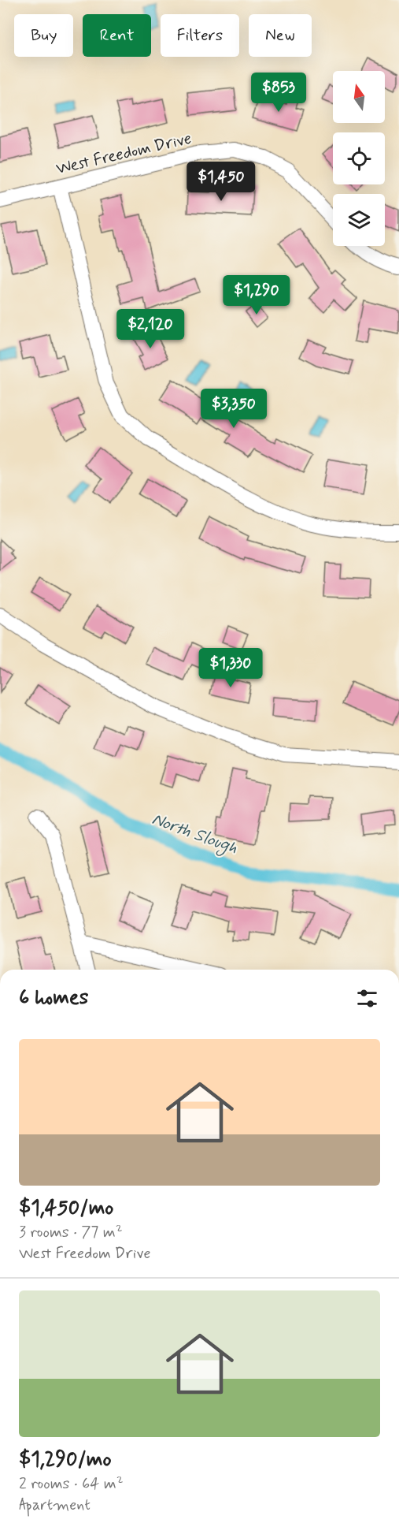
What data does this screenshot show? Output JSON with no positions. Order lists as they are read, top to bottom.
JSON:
{
  "streets": {
    "street": ["West Freedom Drive"]
  },
  "water": ["North Slough"],
  "north": "top",
  "page": {
    "chip": [
      "Buy",
      "Rent",
      "Filters",
      "New"
    ],
    "price": [
      "$853",
      "$1,450",
      "$1,290",
      "$2,120",
      "$3,350",
      "$1,330"
    ],
    "heading": "6 homes",
    "list": [
      {
        "name": "$1,450/mo",
        "note": "3 rooms · 77 m² · West Freedom Drive"
      },
      {
        "name": "$1,290/mo",
        "note": "2 rooms · 64 m² · Apartment"
      }
    ]
  }
}
